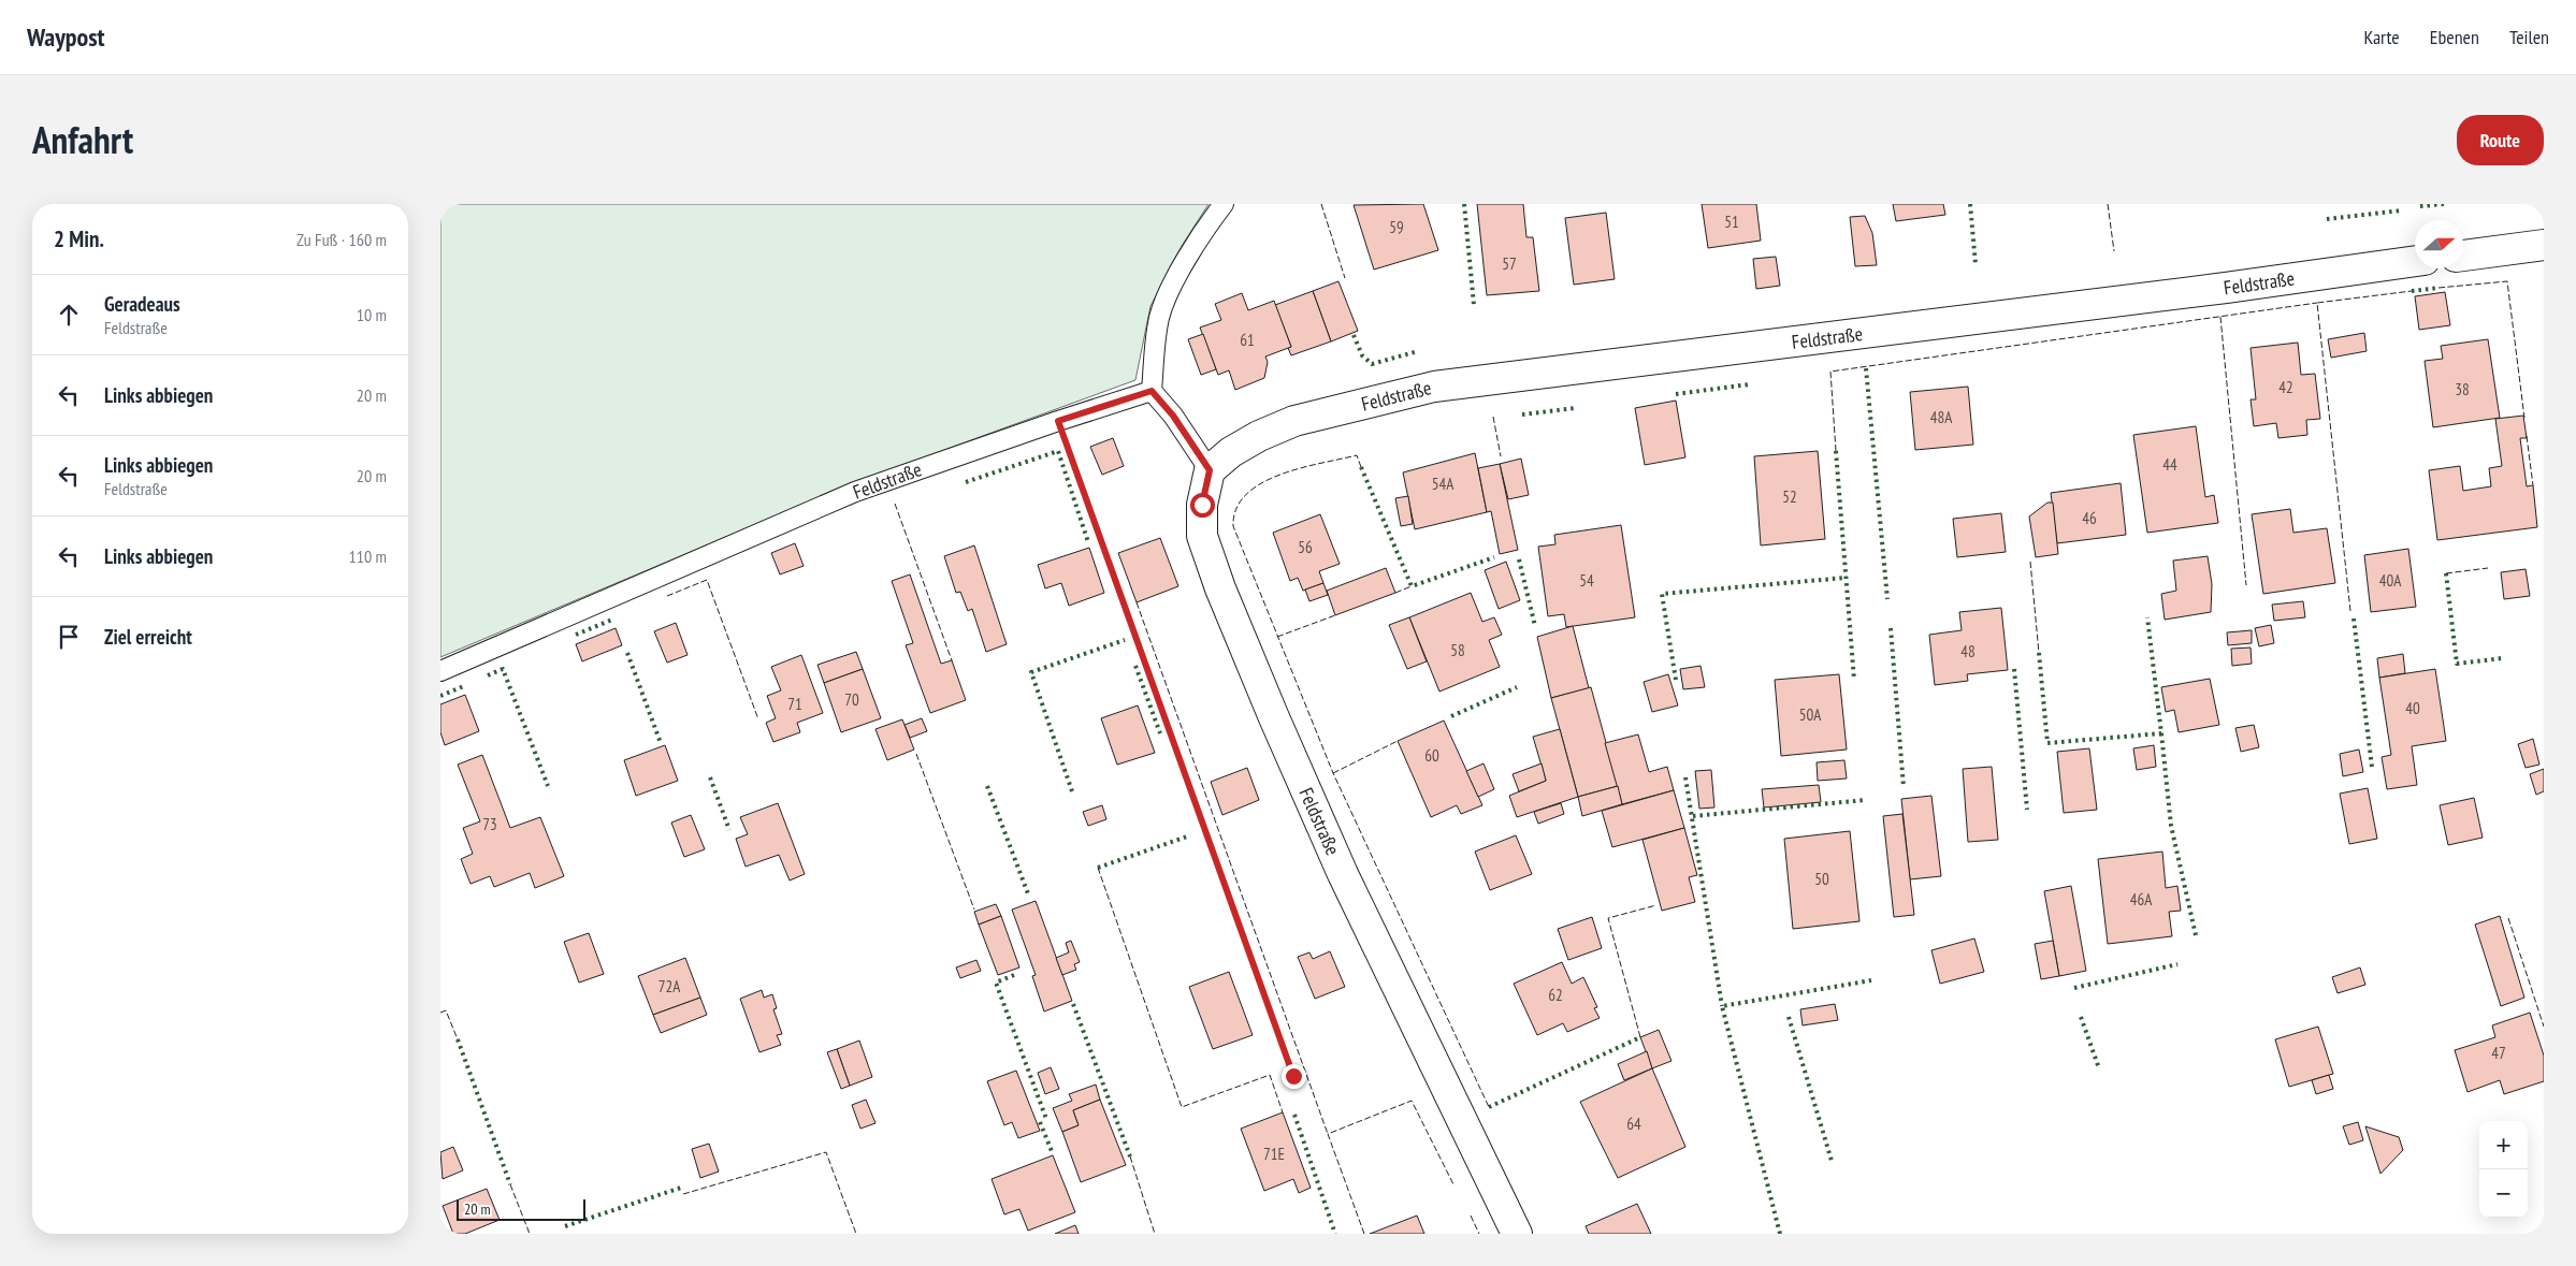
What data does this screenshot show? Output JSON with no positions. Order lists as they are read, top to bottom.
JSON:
{
  "streets": {
    "street": ["Feldstraße"]
  },
  "house_numbers": [
    "51",
    "59",
    "57",
    "61",
    "42",
    "38",
    "48A",
    "44",
    "54A",
    "52",
    "46",
    "56",
    "54",
    "40A",
    "58",
    "48",
    "70",
    "71",
    "40",
    "50A",
    "60",
    "73",
    "50",
    "46A",
    "72A",
    "62",
    "47",
    "64",
    "71E"
  ],
  "scale_bar": "20 m",
  "north": "right",
  "page": {
    "header": "Waypost",
    "nav": ["Karte", "Ebenen", "Teilen"],
    "title": "Anfahrt",
    "buttons": "Route",
    "heading": ["2 Min.", "Zu Fuß · 160 m"],
    "list": [
      ["Geradeaus", "Feldstraße", "10 m"],
      ["Links abbiegen", "20 m"],
      ["Links abbiegen", "Feldstraße", "20 m"],
      ["Links abbiegen", "110 m"],
      "Ziel erreicht"
    ],
    "map_buttons": ["+", "−"],
    "scale": "20 m"
  }
}
